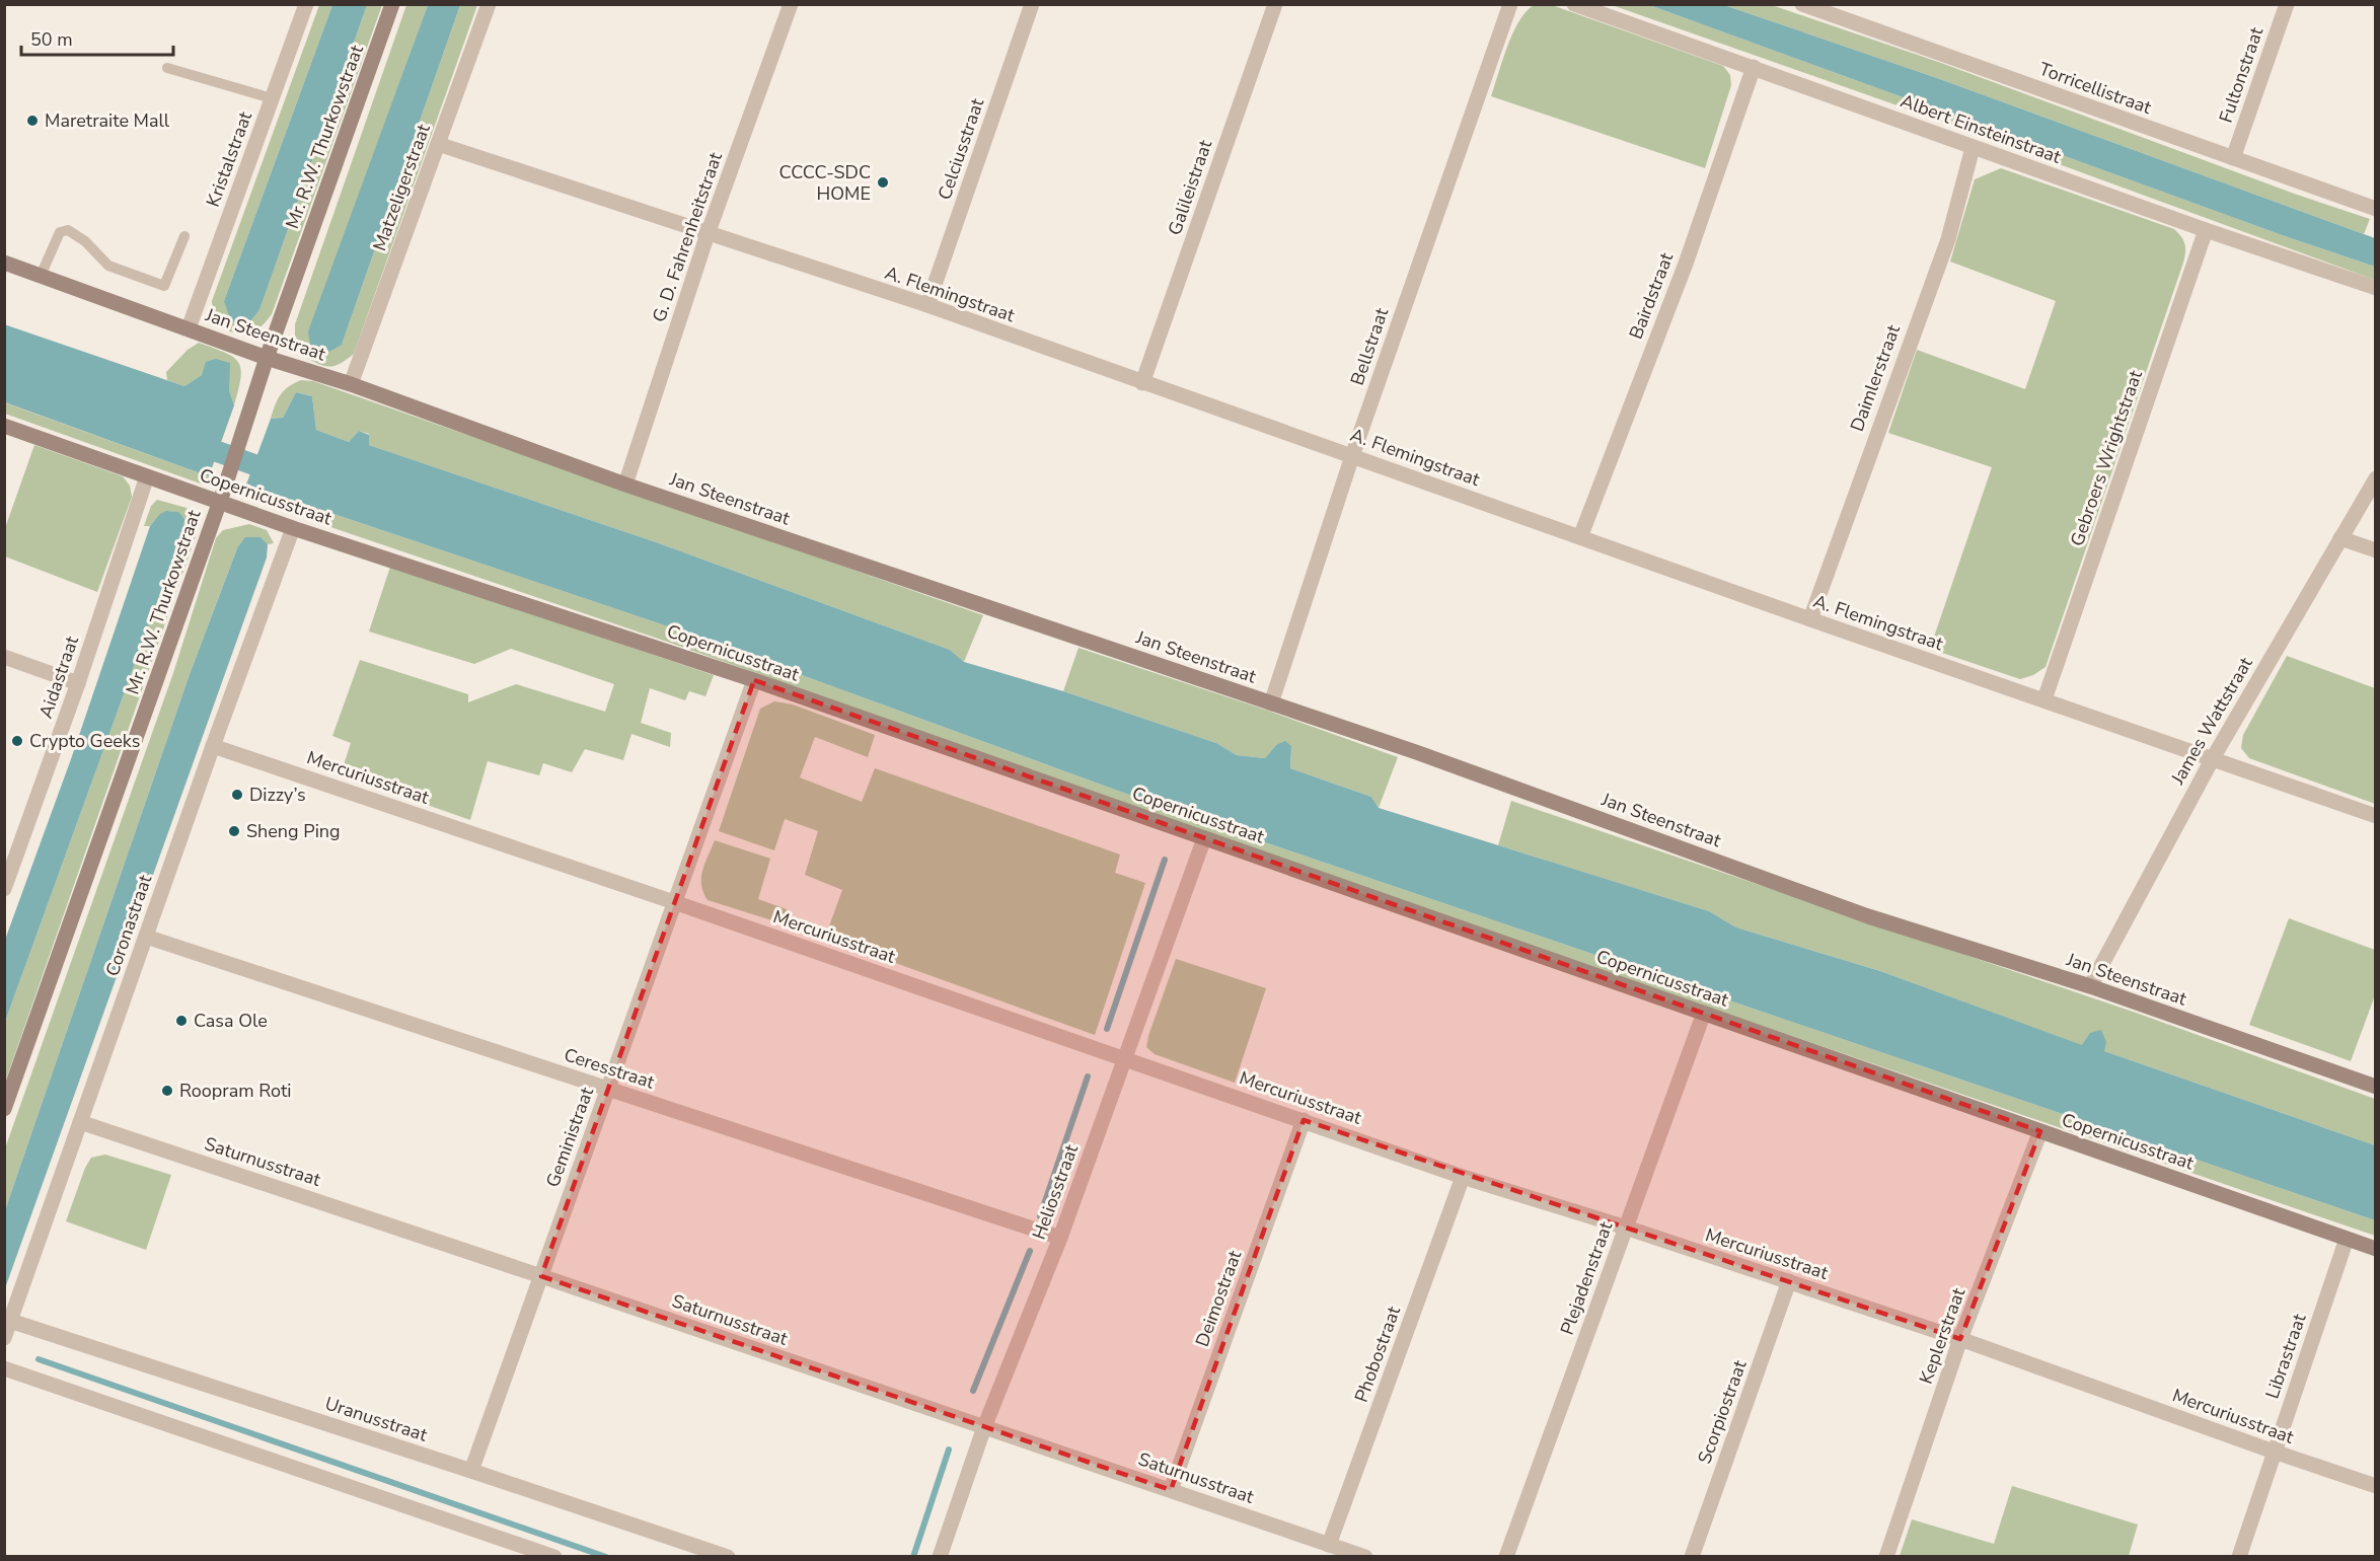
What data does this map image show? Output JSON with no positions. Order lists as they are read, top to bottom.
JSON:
{
  "streets": {
    "street": [
      "Fultonstraat",
      "Torricellistraat",
      "Albert Einsteinstraat",
      "Mr. R.W. Thurkowstraat",
      "Celciusstraat",
      "Kristalstraat",
      "Matzeligerstraat",
      "Galileistraat",
      "G. D. Fahrenheitstraat",
      "A. Flemingstraat",
      "Bairdstraat",
      "Jan Steenstraat",
      "Bellstraat",
      "Daimlerstraat",
      "Gebroers Wrightstraat",
      "Copernicusstraat",
      "Aidastraat",
      "James Wattstraat",
      "Mercuriusstraat",
      "Coronastraat",
      "Ceresstraat",
      "Geministraat",
      "Saturnusstraat",
      "Heliosstraat",
      "Plejadenstraat",
      "Deimostraat",
      "Keplerstraat",
      "Phobostraat",
      "Librastraat",
      "Scorpiostraat",
      "Uranusstraat"
    ]
  },
  "crossings": [
    ["Fultonstraat", "Torricellistraat"],
    ["Albert Einsteinstraat", "Bairdstraat"],
    ["Albert Einsteinstraat", "Daimlerstraat"],
    ["Albert Einsteinstraat", "Gebroers Wrightstraat"],
    ["Mr. R.W. Thurkowstraat", "Jan Steenstraat"],
    ["Mr. R.W. Thurkowstraat", "Copernicusstraat"],
    ["Celciusstraat", "A. Flemingstraat"],
    ["Kristalstraat", "Jan Steenstraat"],
    ["Matzeligerstraat", "A. Flemingstraat"],
    ["Matzeligerstraat", "Jan Steenstraat"],
    ["Galileistraat", "A. Flemingstraat"],
    ["G. D. Fahrenheitstraat", "A. Flemingstraat"],
    ["G. D. Fahrenheitstraat", "Jan Steenstraat"],
    ["A. Flemingstraat", "Bairdstraat"],
    ["A. Flemingstraat", "Bellstraat"],
    ["A. Flemingstraat", "Daimlerstraat"],
    ["A. Flemingstraat", "Gebroers Wrightstraat"],
    ["A. Flemingstraat", "James Wattstraat"],
    ["Jan Steenstraat", "Bellstraat"],
    ["Jan Steenstraat", "James Wattstraat"],
    ["Copernicusstraat", "Aidastraat"],
    ["Copernicusstraat", "Coronastraat"],
    ["Copernicusstraat", "Geministraat"],
    ["Copernicusstraat", "Heliosstraat"],
    ["Copernicusstraat", "Plejadenstraat"],
    ["Copernicusstraat", "Keplerstraat"],
    ["Copernicusstraat", "Librastraat"],
    ["Mercuriusstraat", "Coronastraat"],
    ["Mercuriusstraat", "Geministraat"],
    ["Mercuriusstraat", "Heliosstraat"],
    ["Mercuriusstraat", "Plejadenstraat"],
    ["Mercuriusstraat", "Deimostraat"],
    ["Mercuriusstraat", "Keplerstraat"],
    ["Mercuriusstraat", "Phobostraat"],
    ["Mercuriusstraat", "Librastraat"],
    ["Mercuriusstraat", "Scorpiostraat"],
    ["Coronastraat", "Ceresstraat"],
    ["Coronastraat", "Saturnusstraat"],
    ["Coronastraat", "Uranusstraat"],
    ["Ceresstraat", "Geministraat"],
    ["Ceresstraat", "Heliosstraat"],
    ["Geministraat", "Saturnusstraat"],
    ["Geministraat", "Uranusstraat"],
    ["Saturnusstraat", "Heliosstraat"],
    ["Saturnusstraat", "Deimostraat"],
    ["Saturnusstraat", "Phobostraat"]
  ],
  "places": [
    "Maretraite Mall",
    "CCCC-SDC HOME",
    "Crypto Geeks",
    "Dizzy’s",
    "Sheng Ping",
    "Casa Ole",
    "Roopram Roti"
  ],
  "scale_bar": "50 m"
}
